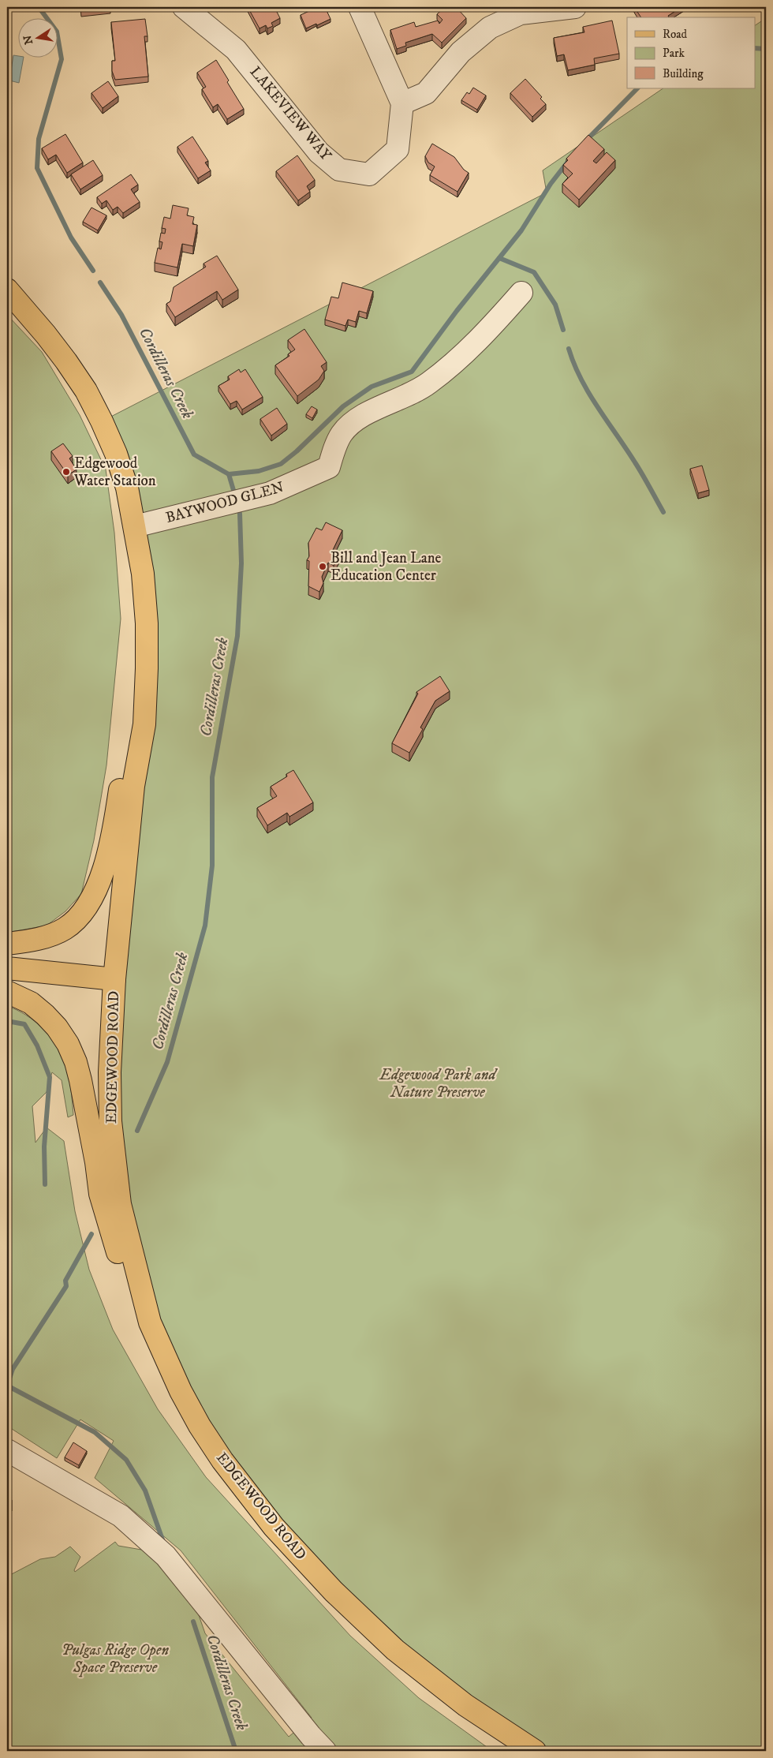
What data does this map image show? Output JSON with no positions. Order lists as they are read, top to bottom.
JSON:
{
  "streets": {
    "main road": ["EDGEWOOD ROAD"],
    "street": ["LAKEVIEW WAY", "BAYWOOD GLEN"]
  },
  "crossings": [
    ["BAYWOOD GLEN", "EDGEWOOD ROAD"]
  ],
  "water": ["Cordilleras Creek"],
  "parks": ["Edgewood Park and Nature Preserve", "Pulgas Ridge Open Space Preserve"],
  "places": ["Edgewood Water Station", "Bill and Jean Lane Education Center"],
  "legend": ["Road", "Park", "Building"],
  "north": "left"
}
